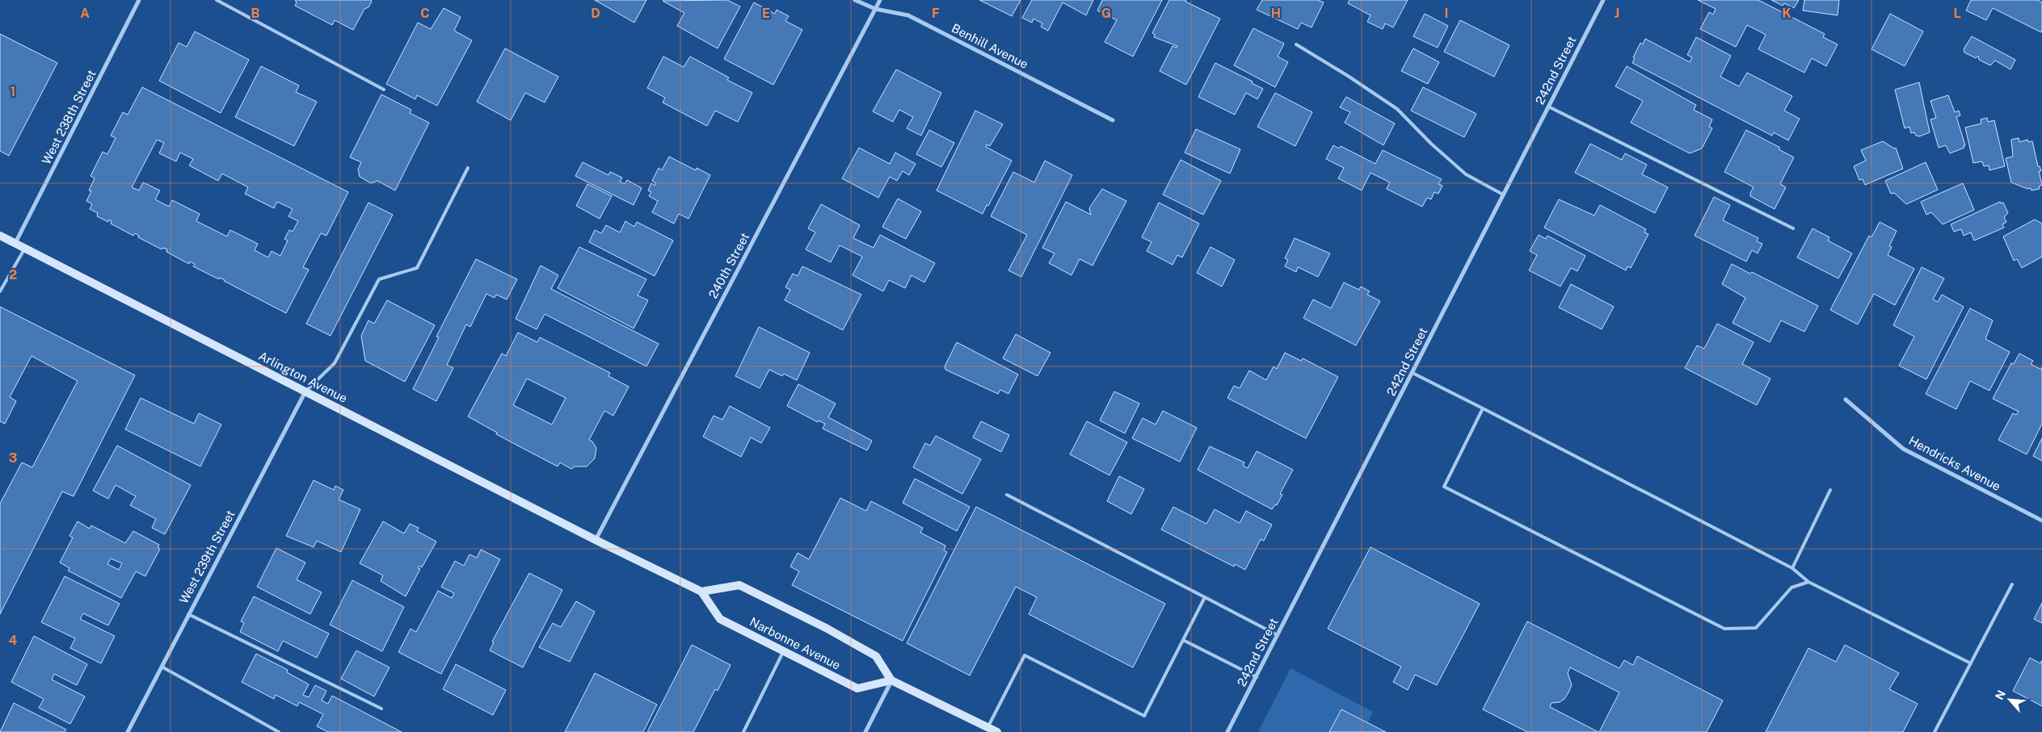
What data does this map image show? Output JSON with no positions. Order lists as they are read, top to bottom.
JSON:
{
  "streets": {
    "main road": ["Arlington Avenue", "Narbonne Avenue"],
    "street": [
      "Benhill Avenue",
      "242nd Street",
      "West 238th Street",
      "240th Street",
      "Hendricks Avenue",
      "West 239th Street"
    ]
  },
  "crossings": [
    ["Benhill Avenue", "240th Street"],
    ["West 238th Street", "Arlington Avenue"],
    ["240th Street", "Arlington Avenue"],
    ["Arlington Avenue", "West 239th Street"]
  ],
  "north": "top left",
  "grid": {
    "columns": [
      "A",
      "B",
      "C",
      "D",
      "E",
      "F",
      "G",
      "H",
      "I",
      "J",
      "K",
      "L"
    ],
    "rows": [
      "1",
      "2",
      "3",
      "4"
    ]
  }
}
